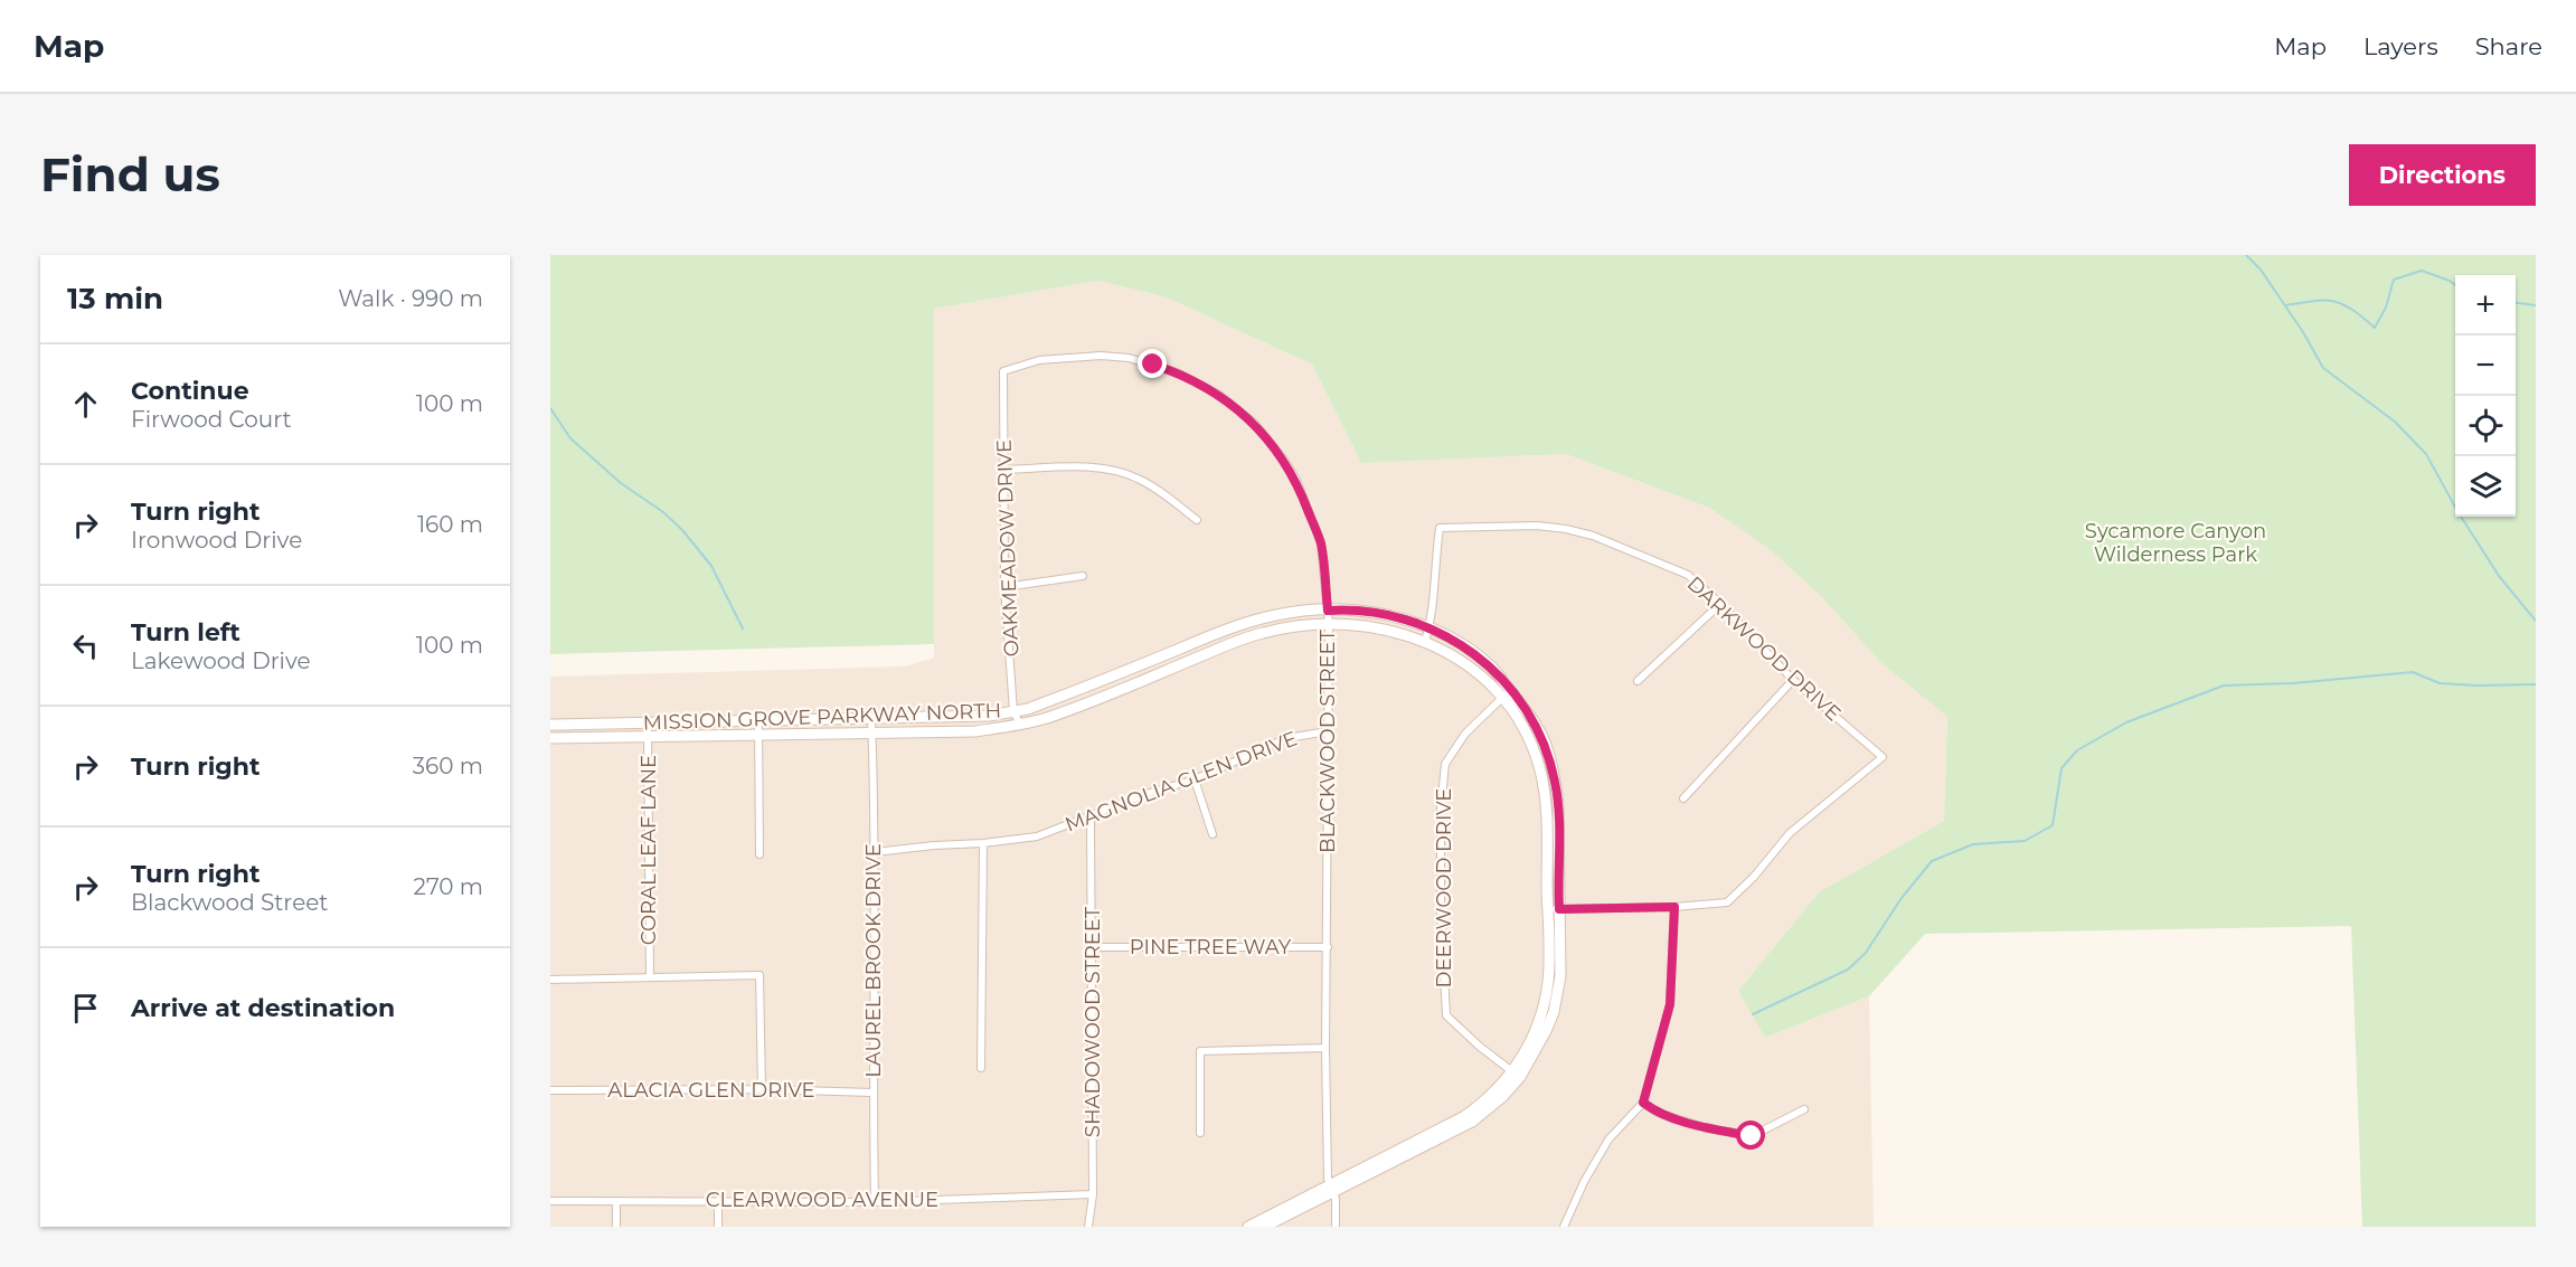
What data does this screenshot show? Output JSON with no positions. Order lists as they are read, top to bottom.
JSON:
{
  "streets": {
    "street": [
      "OAKMEADOW DRIVE",
      "DARKWOOD DRIVE",
      "MISSION GROVE PARKWAY NORTH",
      "BLACKWOOD STREET",
      "MAGNOLIA GLEN DRIVE",
      "CORAL LEAF LANE",
      "DEERWOOD DRIVE",
      "PINE TREE WAY",
      "LAUREL BROOK DRIVE",
      "SHADOWOOD STREET",
      "ALACIA GLEN DRIVE",
      "CLEARWOOD AVENUE"
    ]
  },
  "crossings": [
    ["OAKMEADOW DRIVE", "MISSION GROVE PARKWAY NORTH"],
    ["OAKMEADOW DRIVE", "BLACKWOOD STREET"],
    ["DARKWOOD DRIVE", "MISSION GROVE PARKWAY NORTH"],
    ["MISSION GROVE PARKWAY NORTH", "BLACKWOOD STREET"],
    ["MISSION GROVE PARKWAY NORTH", "CORAL LEAF LANE"],
    ["MISSION GROVE PARKWAY NORTH", "DEERWOOD DRIVE"],
    ["MISSION GROVE PARKWAY NORTH", "LAUREL BROOK DRIVE"],
    ["BLACKWOOD STREET", "MAGNOLIA GLEN DRIVE"],
    ["BLACKWOOD STREET", "PINE TREE WAY"],
    ["MAGNOLIA GLEN DRIVE", "LAUREL BROOK DRIVE"],
    ["MAGNOLIA GLEN DRIVE", "SHADOWOOD STREET"],
    ["PINE TREE WAY", "SHADOWOOD STREET"],
    ["LAUREL BROOK DRIVE", "ALACIA GLEN DRIVE"],
    ["LAUREL BROOK DRIVE", "CLEARWOOD AVENUE"],
    ["SHADOWOOD STREET", "CLEARWOOD AVENUE"]
  ],
  "parks": ["Sycamore Canyon Wilderness Park"],
  "page": {
    "header": "Map",
    "nav": ["Map", "Layers", "Share"],
    "buttons": "Directions",
    "title": "Find us",
    "heading": ["13 min", "Walk · 990 m"],
    "map_buttons": ["+", "−"],
    "list": [
      ["Continue", "Firwood Court", "100 m"],
      ["Turn right", "Ironwood Drive", "160 m"],
      ["Turn left", "Lakewood Drive", "100 m"],
      ["Turn right", "360 m"],
      ["Turn right", "Blackwood Street", "270 m"],
      "Arrive at destination"
    ]
  }
}
